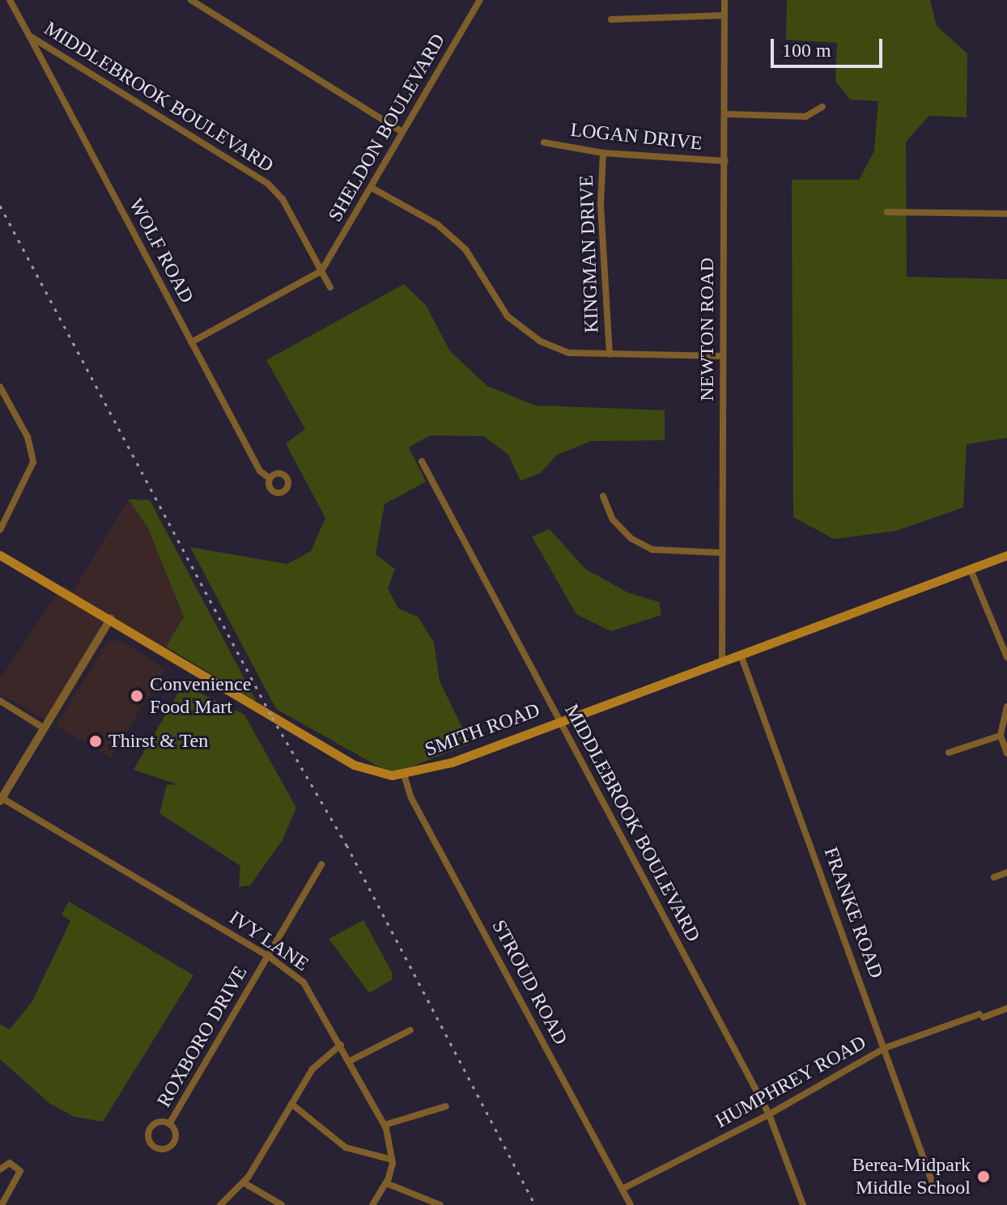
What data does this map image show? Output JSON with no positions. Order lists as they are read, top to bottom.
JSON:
{
  "streets": {
    "main road": ["SMITH ROAD"],
    "street": [
      "MIDDLEBROOK BOULEVARD",
      "SHELDON BOULEVARD",
      "LOGAN DRIVE",
      "WOLF ROAD",
      "KINGMAN DRIVE",
      "NEWTON ROAD",
      "FRANKE ROAD",
      "IVY LANE",
      "STROUD ROAD",
      "ROXBORO DRIVE",
      "HUMPHREY ROAD"
    ]
  },
  "crossings": [
    ["MIDDLEBROOK BOULEVARD", "SHELDON BOULEVARD"],
    ["MIDDLEBROOK BOULEVARD", "WOLF ROAD"],
    ["MIDDLEBROOK BOULEVARD", "SMITH ROAD"],
    ["MIDDLEBROOK BOULEVARD", "HUMPHREY ROAD"],
    ["LOGAN DRIVE", "KINGMAN DRIVE"],
    ["LOGAN DRIVE", "NEWTON ROAD"],
    ["NEWTON ROAD", "SMITH ROAD"],
    ["SMITH ROAD", "FRANKE ROAD"],
    ["SMITH ROAD", "STROUD ROAD"],
    ["FRANKE ROAD", "HUMPHREY ROAD"],
    ["IVY LANE", "ROXBORO DRIVE"],
    ["STROUD ROAD", "HUMPHREY ROAD"]
  ],
  "places": ["Convenience Food Mart", "Thirst & Ten", "Berea-Midpark Middle School"],
  "scale_bar": "100 m"
}
